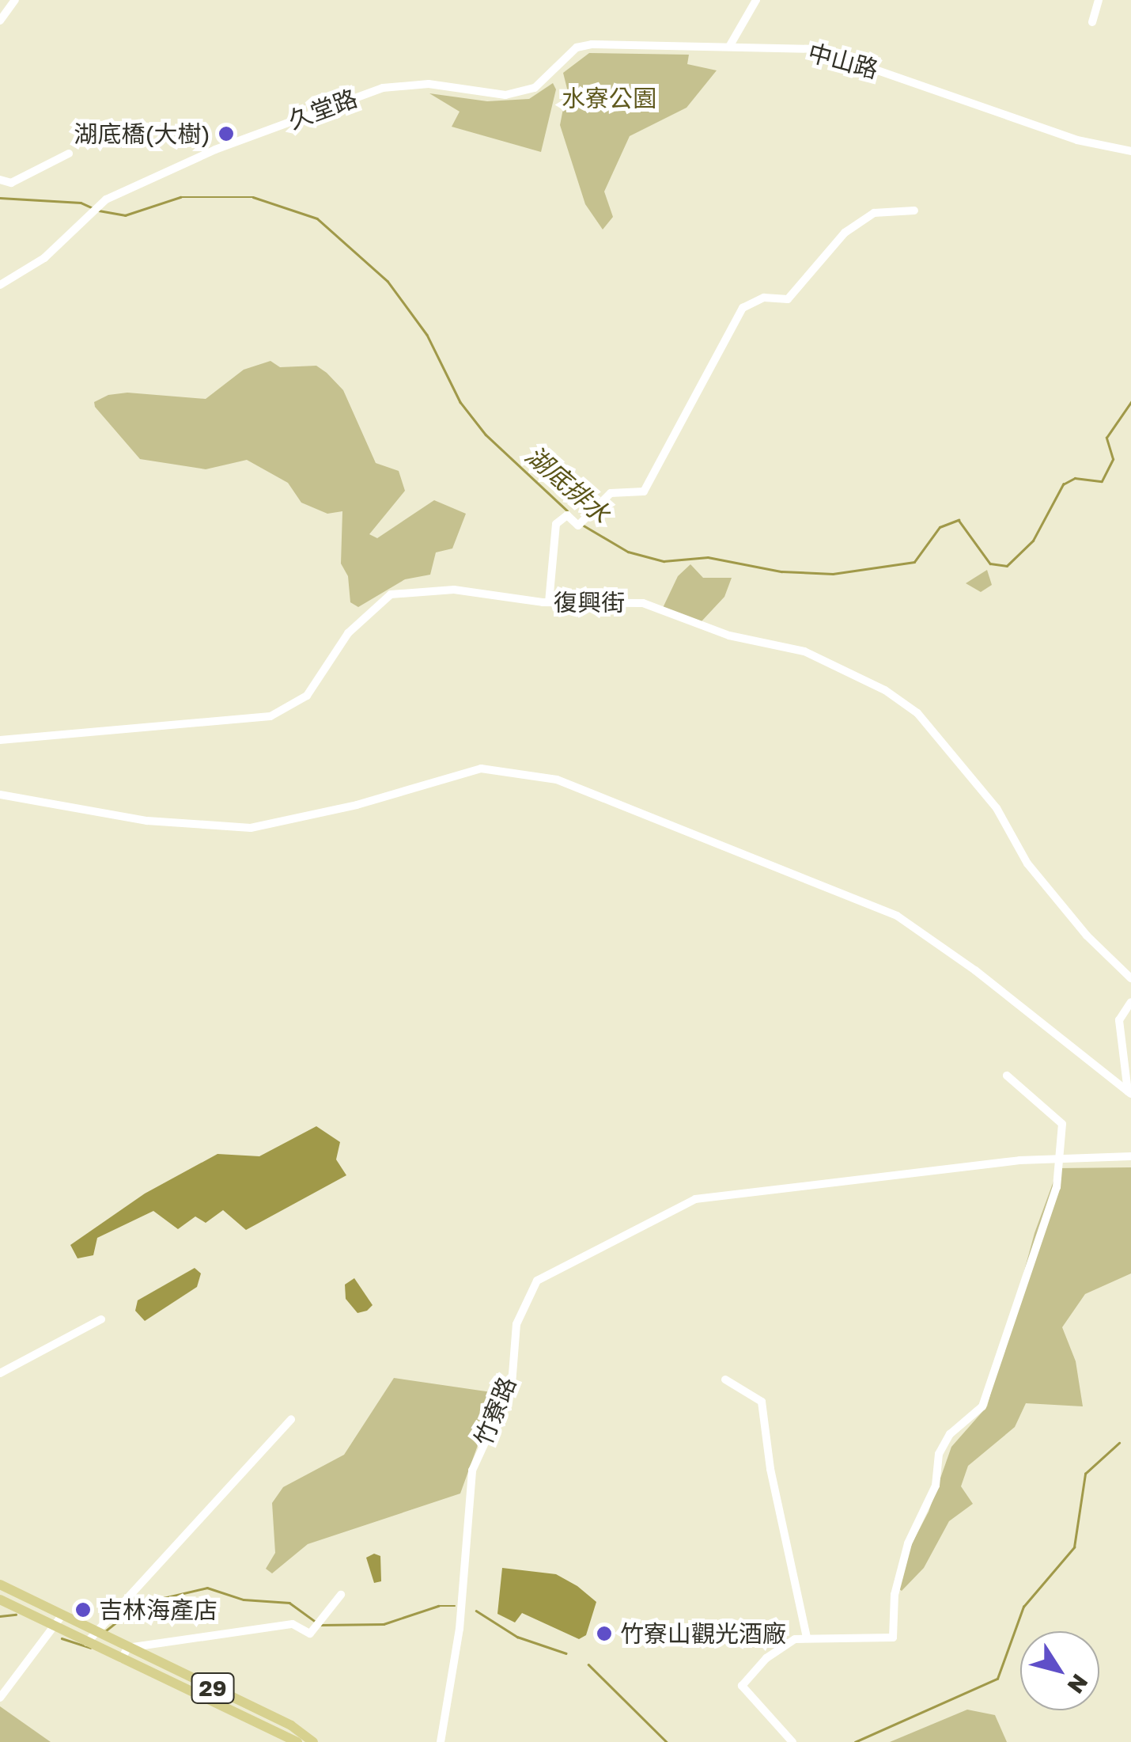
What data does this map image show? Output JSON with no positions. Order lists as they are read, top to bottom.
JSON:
{
  "streets": {
    "main road": ["29"],
    "street": [
      "中山路",
      "久堂路",
      "復興街",
      "竹寮路"
    ]
  },
  "crossings": [
    ["中山路", "久堂路"]
  ],
  "water": ["湖底排水"],
  "parks": ["水寮公園"],
  "places": ["湖底橋(大樹)", "吉林海產店", "竹寮山觀光酒廠"],
  "north": "bottom right"
}
